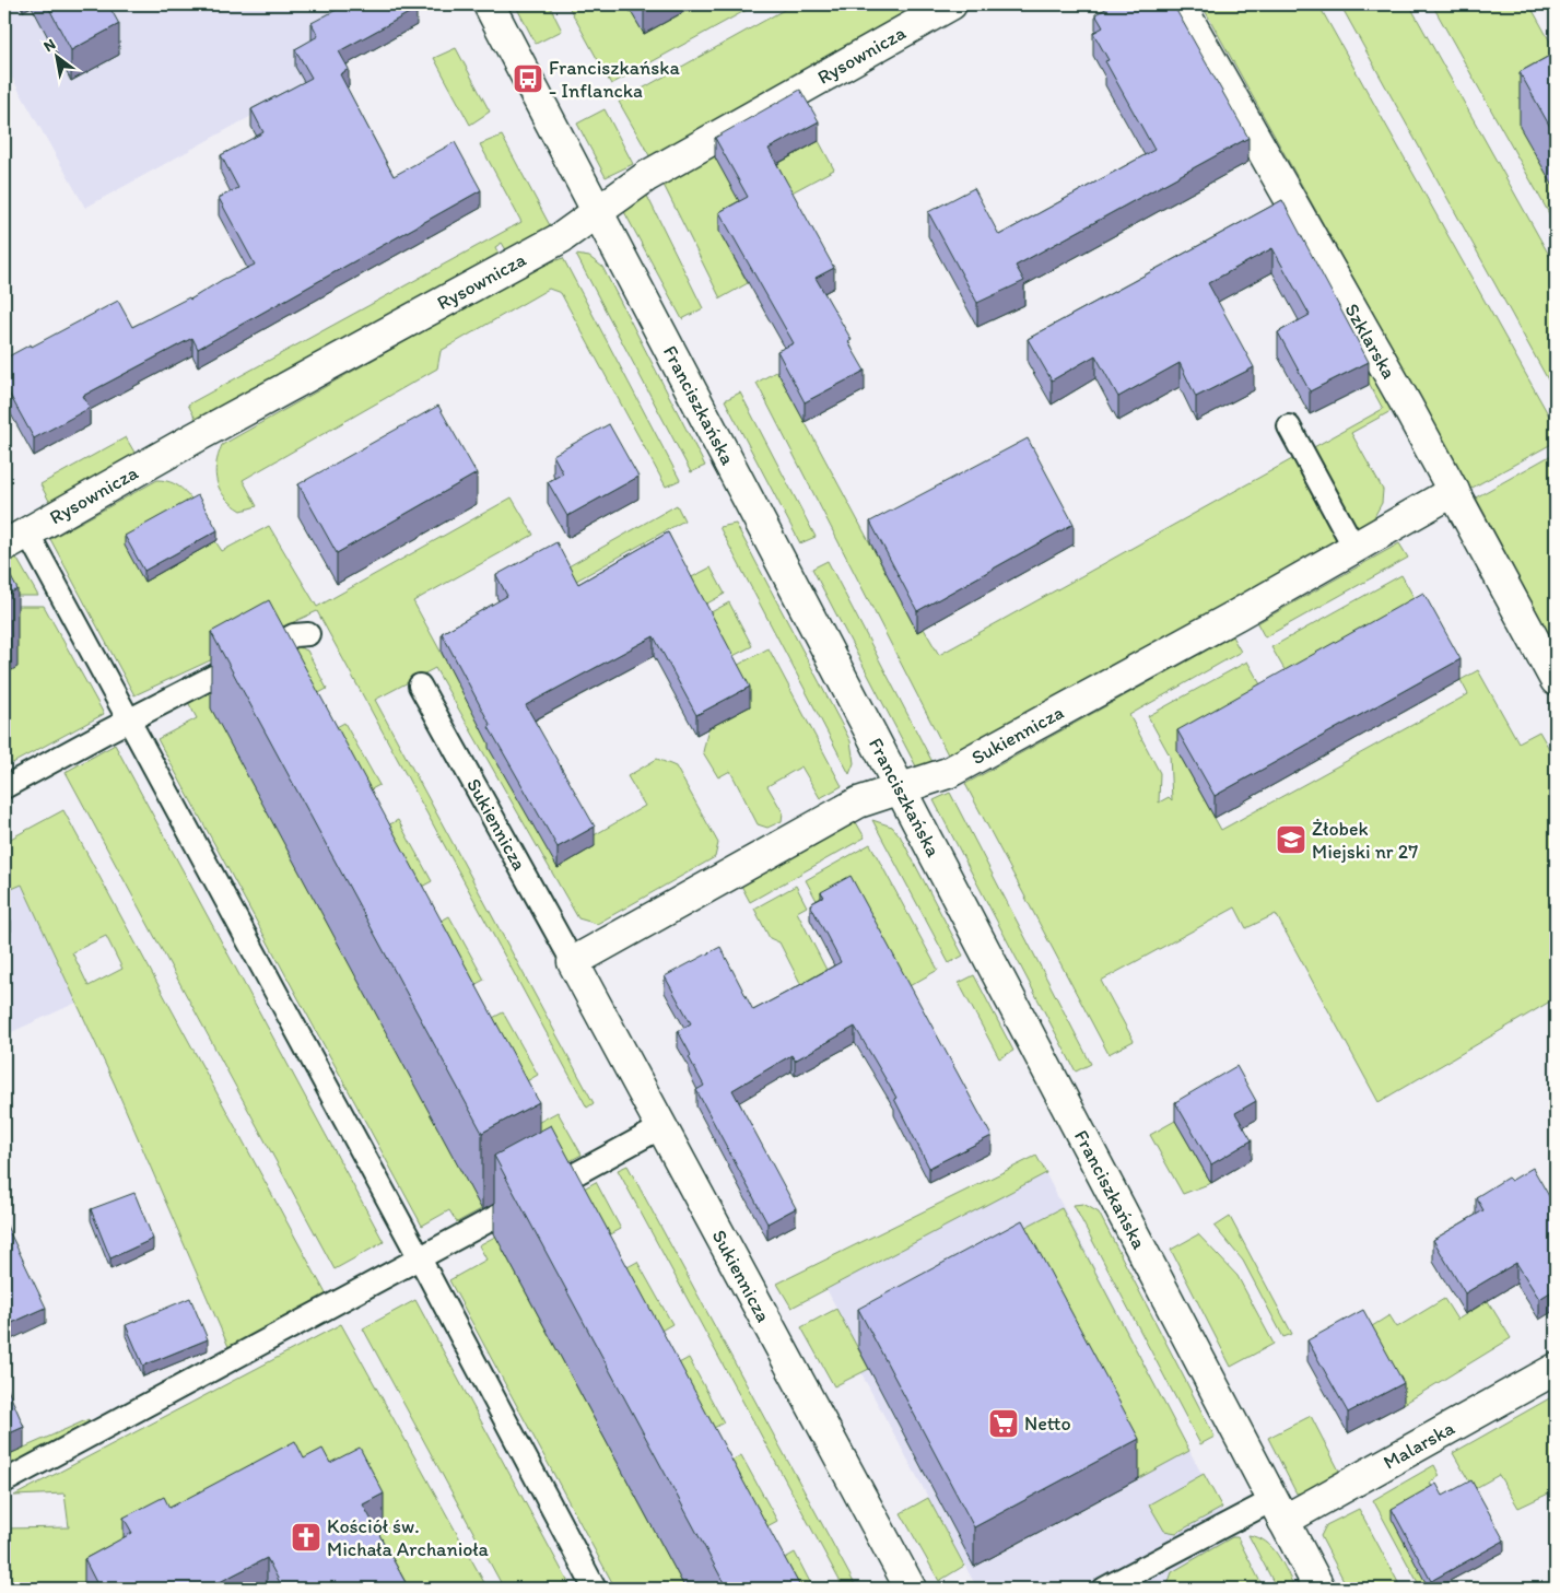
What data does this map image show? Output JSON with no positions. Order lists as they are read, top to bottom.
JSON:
{
  "streets": {
    "street": [
      "Rysownicza",
      "Szklarska",
      "Franciszkańska",
      "Sukiennicza",
      "Malarska"
    ]
  },
  "crossings": [
    ["Rysownicza", "Franciszkańska"],
    ["Szklarska", "Sukiennicza"],
    ["Franciszkańska", "Sukiennicza"],
    ["Franciszkańska", "Malarska"]
  ],
  "places": {
    "bus stop": ["Franciszkańska - Inflancka"],
    "school or university": ["Żłobek Miejski nr 27"],
    "supermarket": ["Netto"],
    "church": ["Kościół św. Michała Archanioła"]
  },
  "north": "top left"
}
